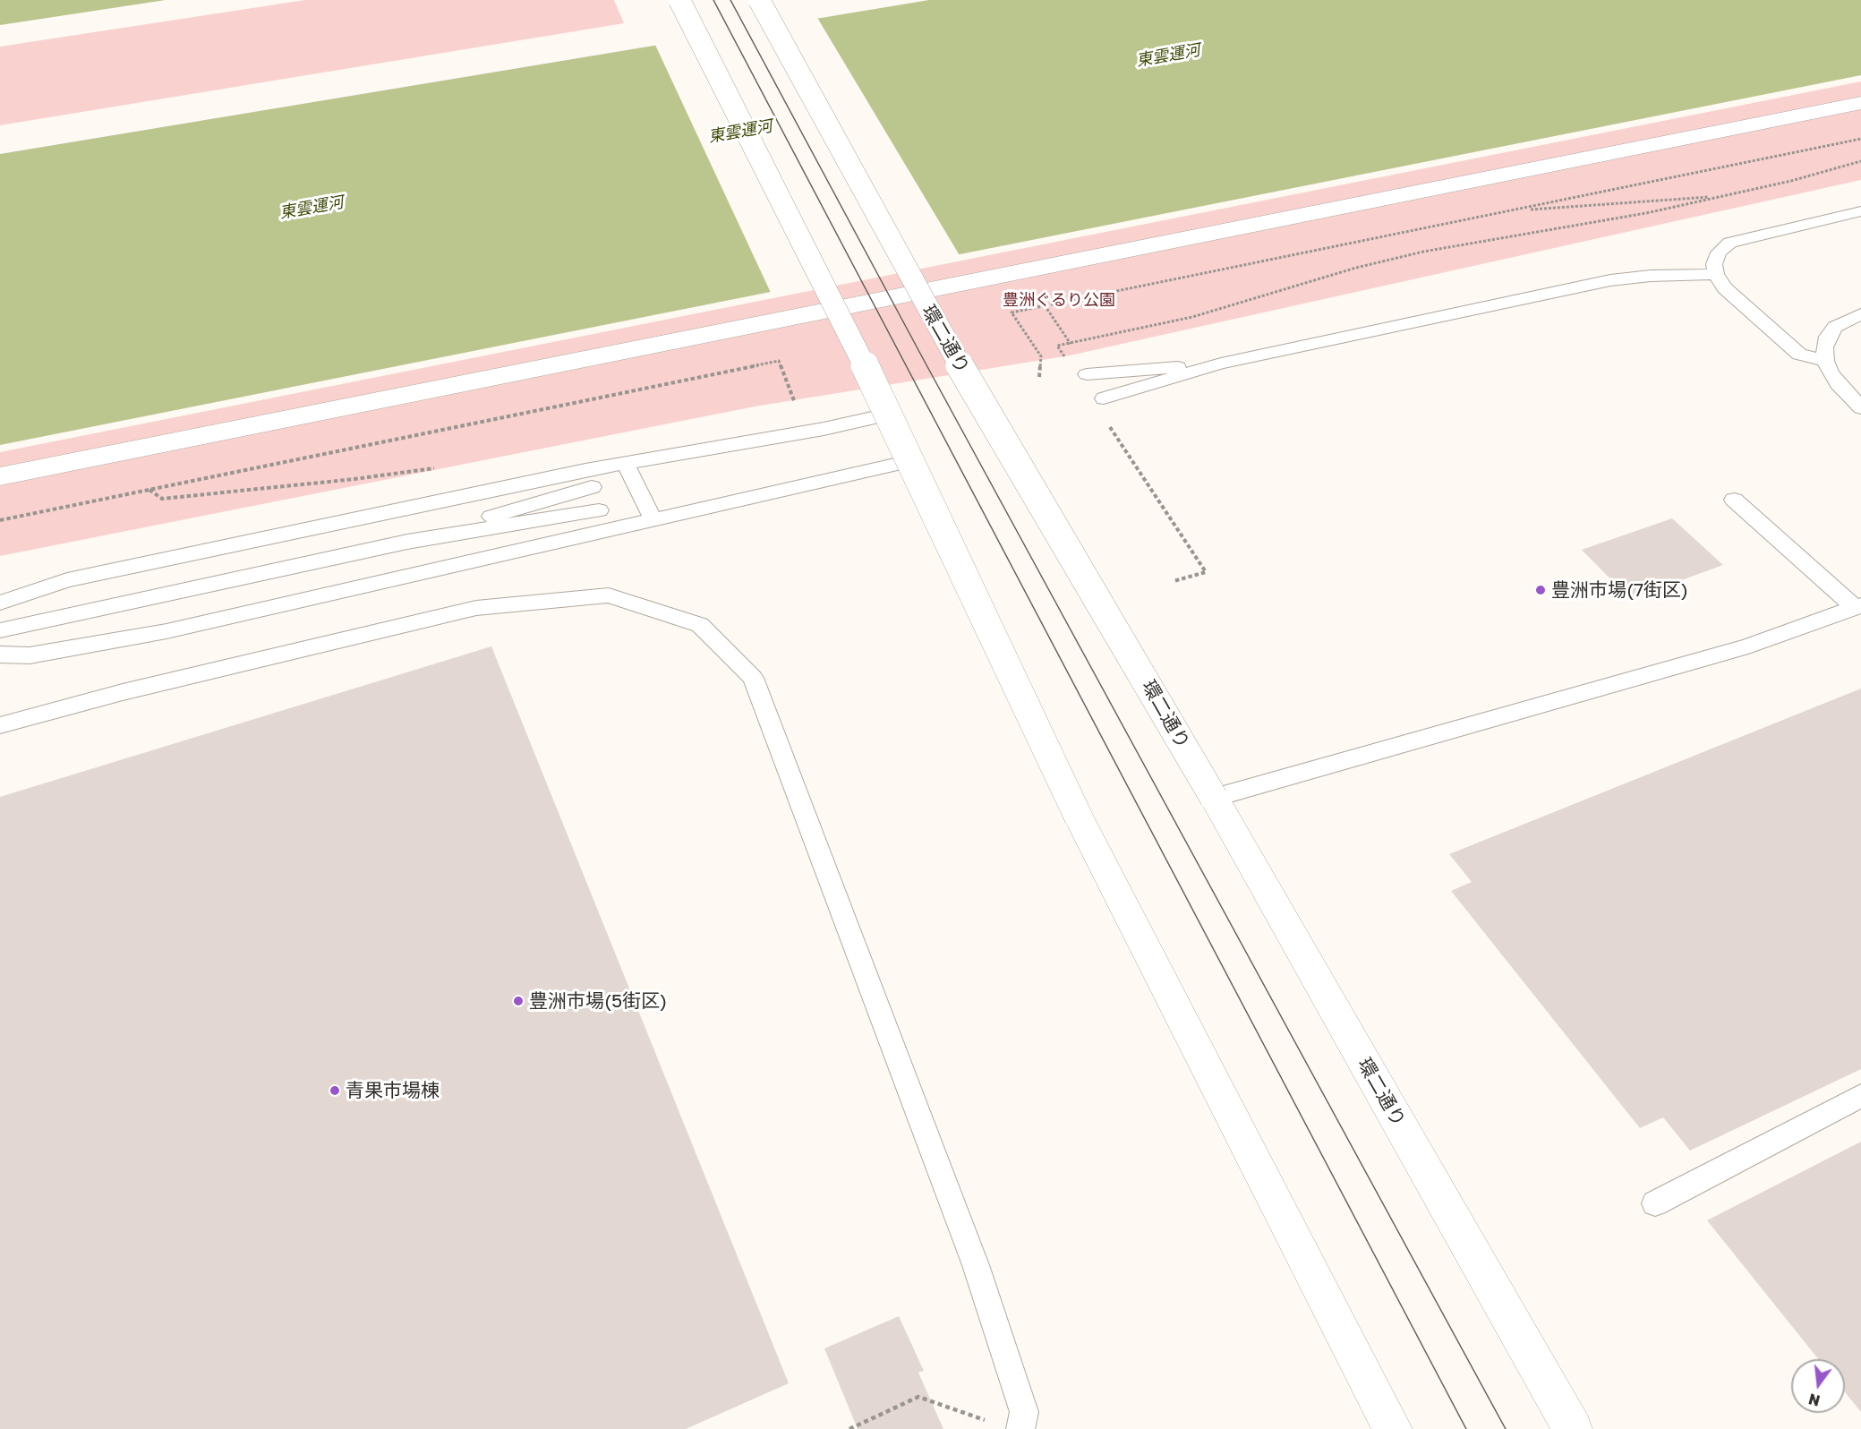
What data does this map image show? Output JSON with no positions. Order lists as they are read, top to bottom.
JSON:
{
  "streets": {
    "main road": ["環二通り"]
  },
  "water": ["東雲運河"],
  "parks": ["豊洲ぐるり公園"],
  "places": ["豊洲市場(7街区)", "豊洲市場(5街区)", "青果市場棟"],
  "north": "bottom"
}
